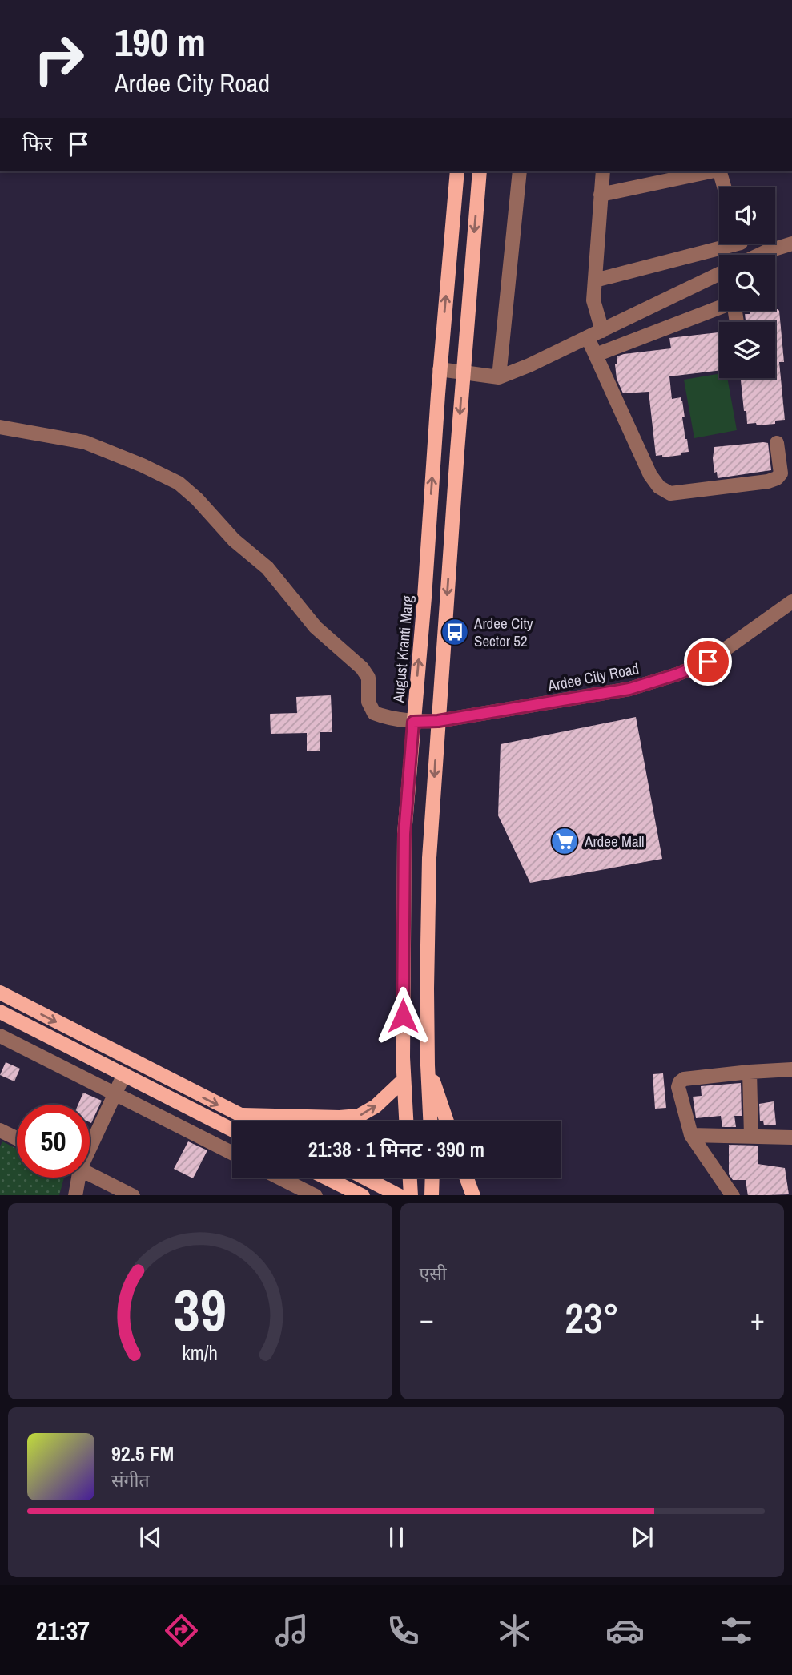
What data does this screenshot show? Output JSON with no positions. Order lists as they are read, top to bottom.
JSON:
{
  "streets": {
    "main road": ["August Kranti Marg"],
    "street": ["Ardee City Road"]
  },
  "crossings": [
    ["August Kranti Marg", "Ardee City Road"]
  ],
  "places": {
    "bus stop": ["Ardee City Sector 52"],
    "supermarket": ["Ardee Mall"]
  },
  "page": {
    "turn": ["190 m", "Ardee City Road"],
    "then": "फिर",
    "limit": "50",
    "trip": "21:38 · 1 मिनट · 390 m",
    "tile": "एसी",
    "heat": ["−", "23°", "+"],
    "song": ["92.5 FM", "संगीत"],
    "tabs": "21:37",
    "gauge": ["39", "km/h"]
  }
}
